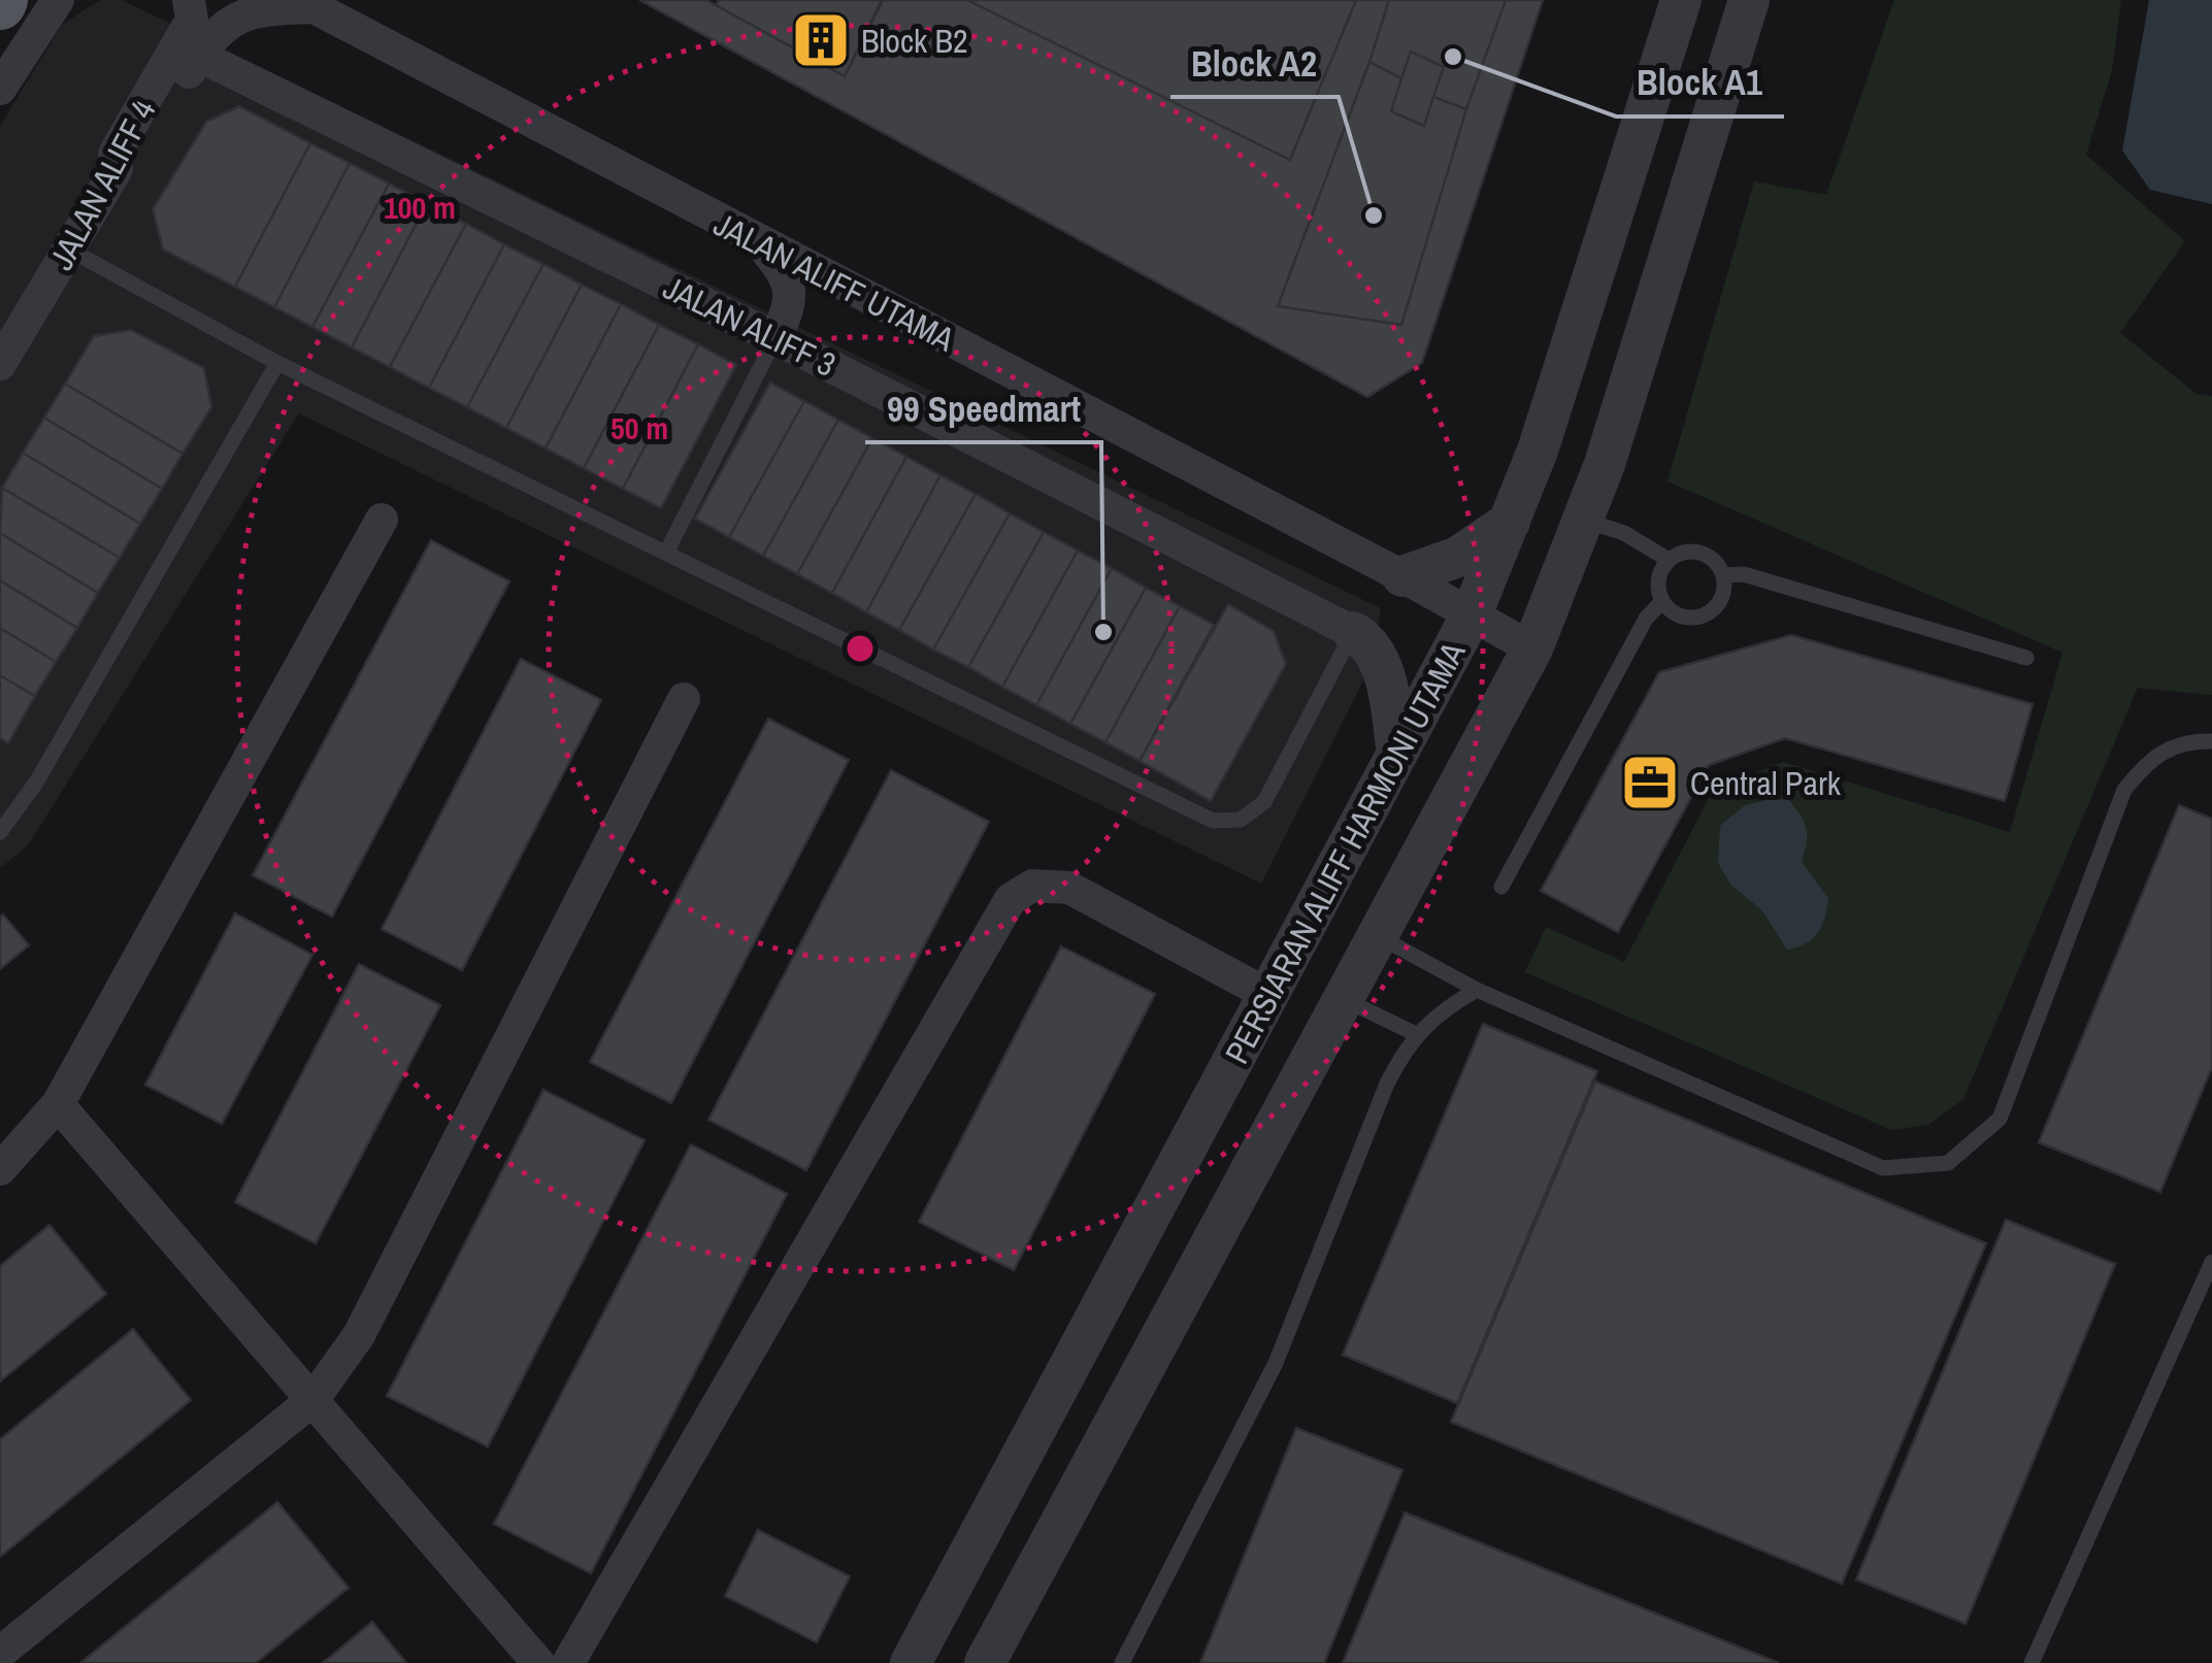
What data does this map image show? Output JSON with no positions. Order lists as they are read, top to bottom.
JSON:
{
  "streets": {
    "street": [
      "JALAN ALIFF 4",
      "JALAN ALIFF UTAMA",
      "JALAN ALIFF 3",
      "PERSIARAN ALIFF HARMONI UTAMA"
    ]
  },
  "crossings": [
    ["JALAN ALIFF UTAMA", "PERSIARAN ALIFF HARMONI UTAMA"]
  ],
  "places": {
    "building": ["Block B2"],
    "other": ["Block A1", "Block A2", "99 Speedmart"],
    "office": ["Central Park"]
  },
  "rings": ["100 m", "50 m"]
}
